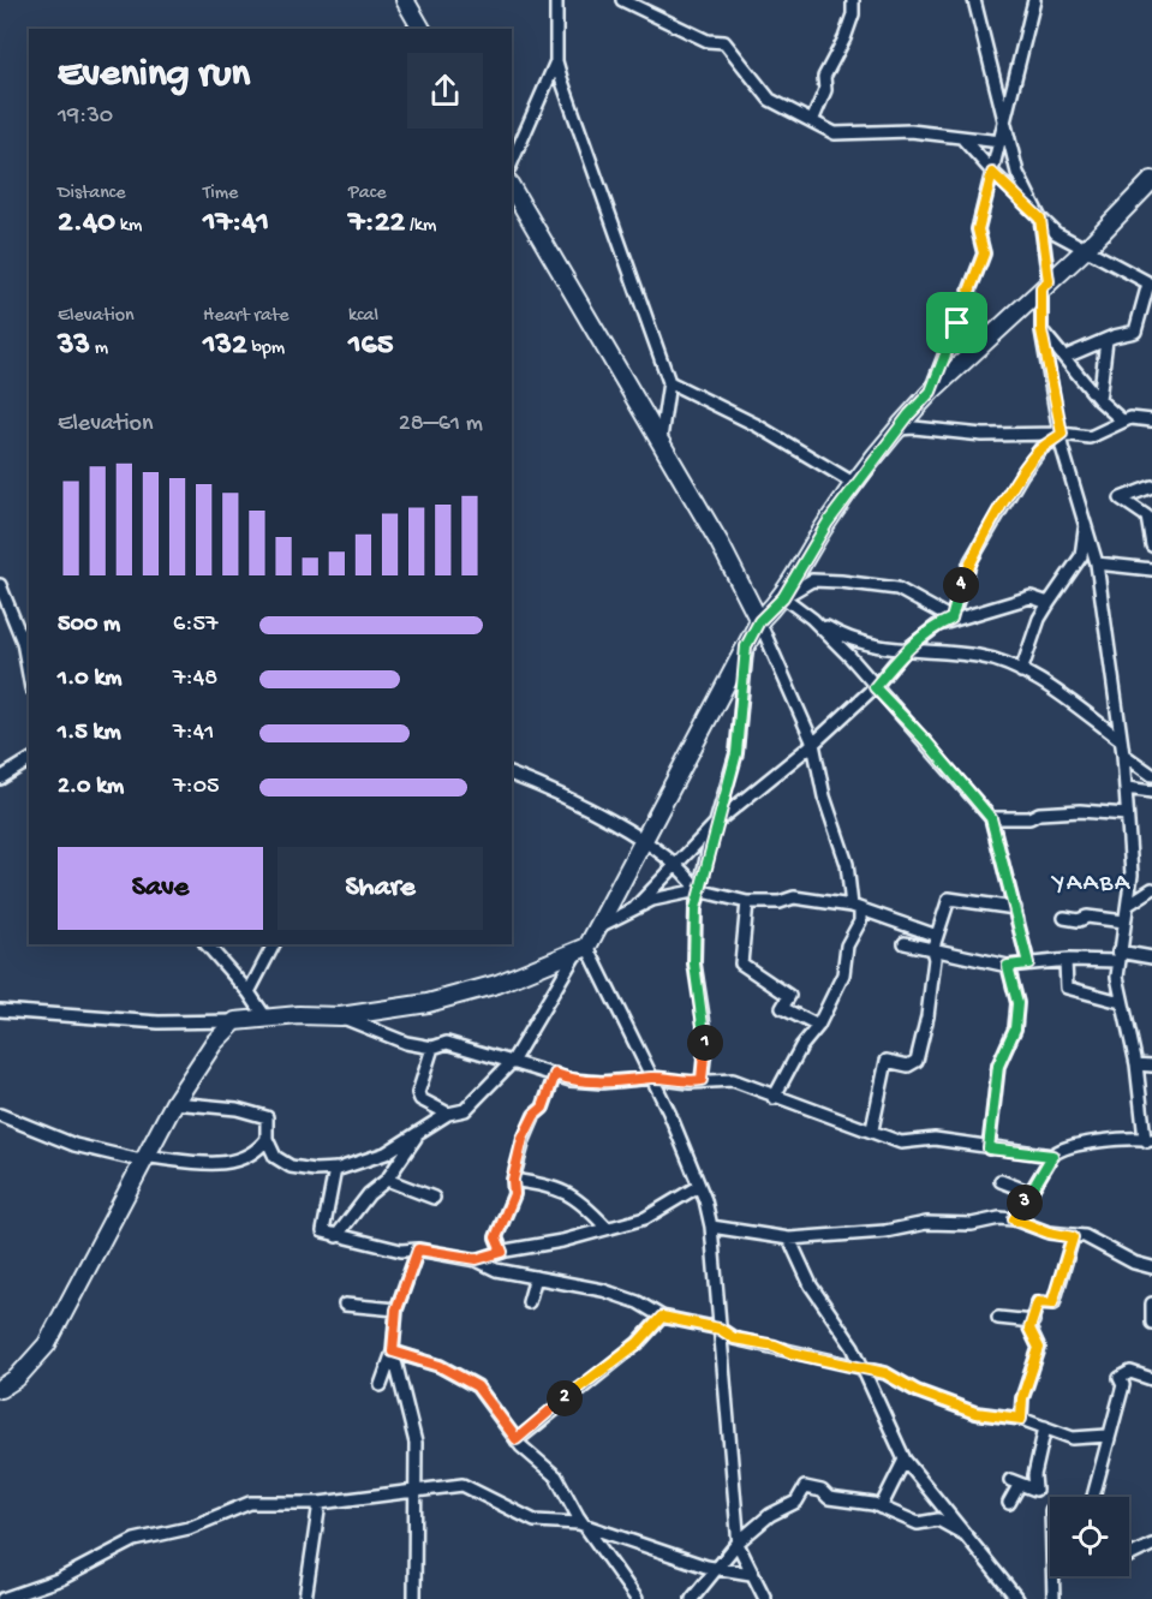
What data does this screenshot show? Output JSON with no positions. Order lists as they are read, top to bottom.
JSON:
{
  "districts": ["YAABA"],
  "page": {
    "heading": ["Evening run", "19:30"],
    "stats": [
      ["Distance", "2.40 km"],
      ["Time", "17:41"],
      ["Pace", "7:22 /km"],
      ["Elevation", "33 m"],
      ["Heart rate", "132 bpm"],
      ["kcal", "165"]
    ],
    "chart": ["Elevation", "28–61 m"],
    "pins": [
      "4",
      "1",
      "3",
      "2"
    ],
    "list": [
      {
        "name": "500 m",
        "note": "6:57"
      },
      {
        "name": "1.0 km",
        "note": "7:48"
      },
      {
        "name": "1.5 km",
        "note": "7:41"
      },
      {
        "name": "2.0 km",
        "note": "7:05"
      }
    ],
    "buttons": ["Save", "Share"]
  }
}
